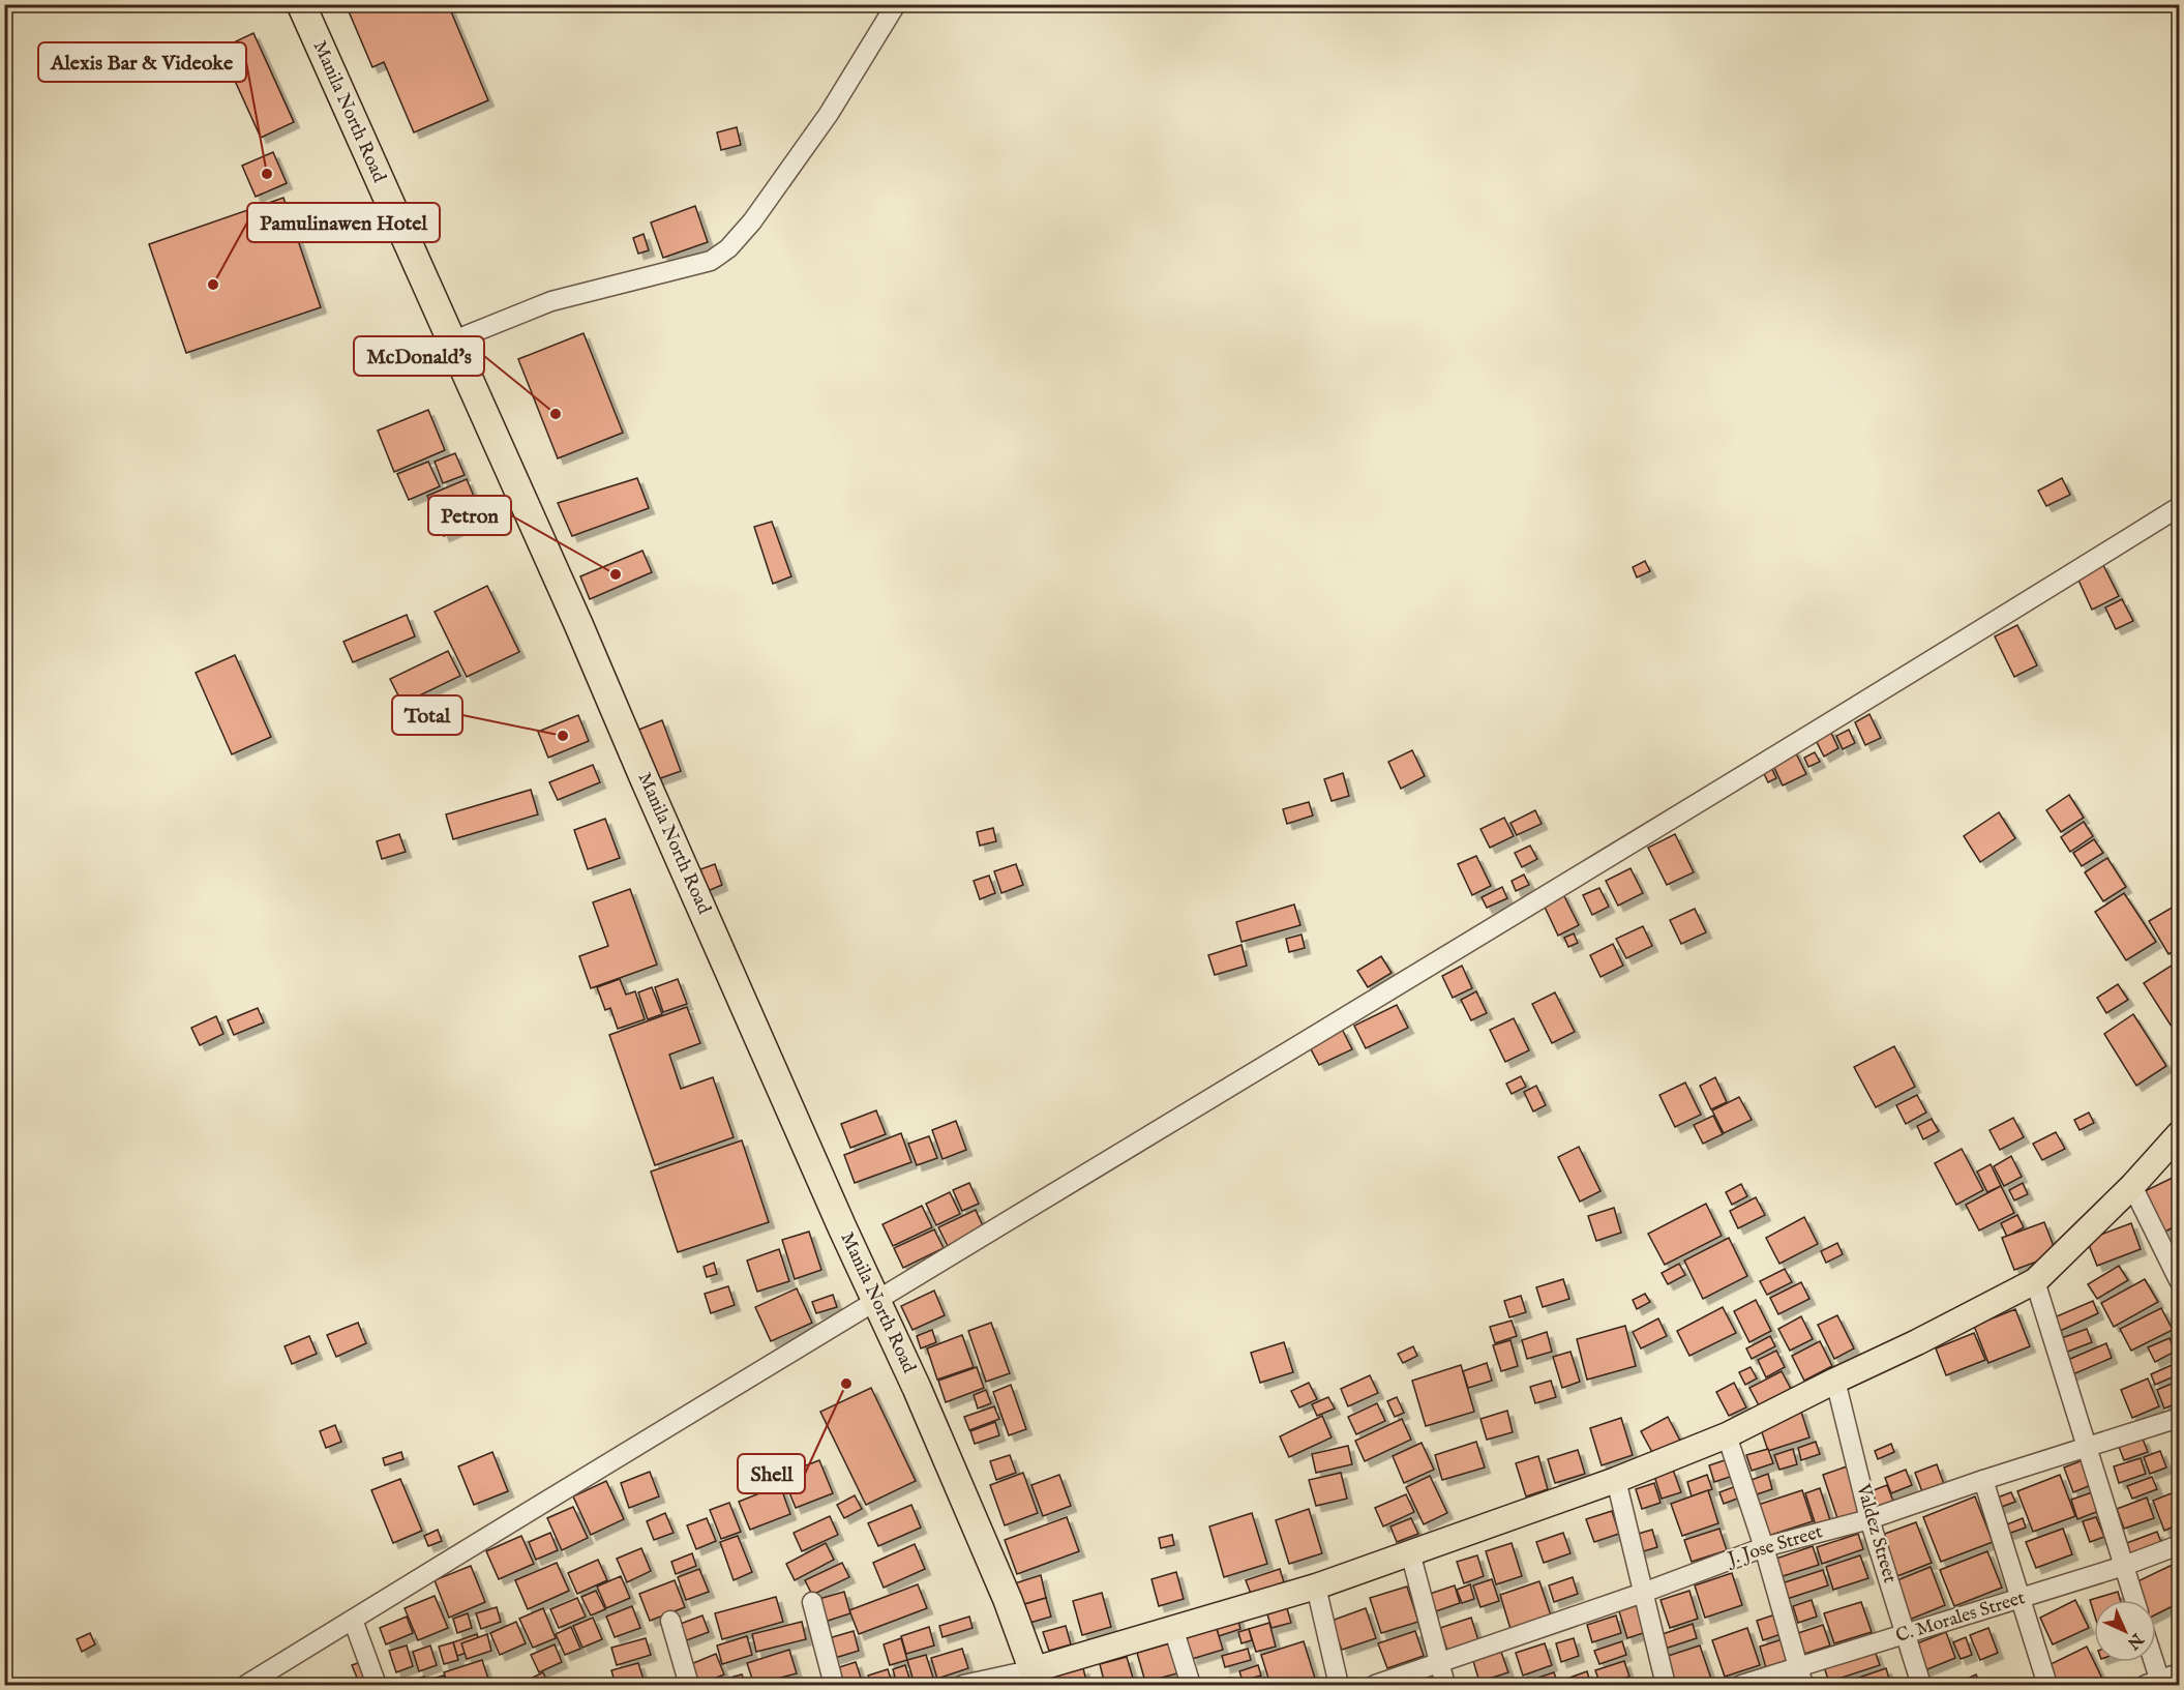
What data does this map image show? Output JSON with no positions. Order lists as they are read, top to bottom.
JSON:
{
  "streets": {
    "highway": ["Manila North Road"],
    "street": ["Valdez Street", "J. Jose Street", "C. Morales Street"]
  },
  "crossings": [
    ["Valdez Street", "J. Jose Street"],
    ["Valdez Street", "C. Morales Street"]
  ],
  "places": [
    "Alexis Bar & Videoke",
    "Pamulinawen Hotel",
    "McDonald's",
    "Petron",
    "Total",
    "Shell"
  ],
  "north": "bottom right"
}
